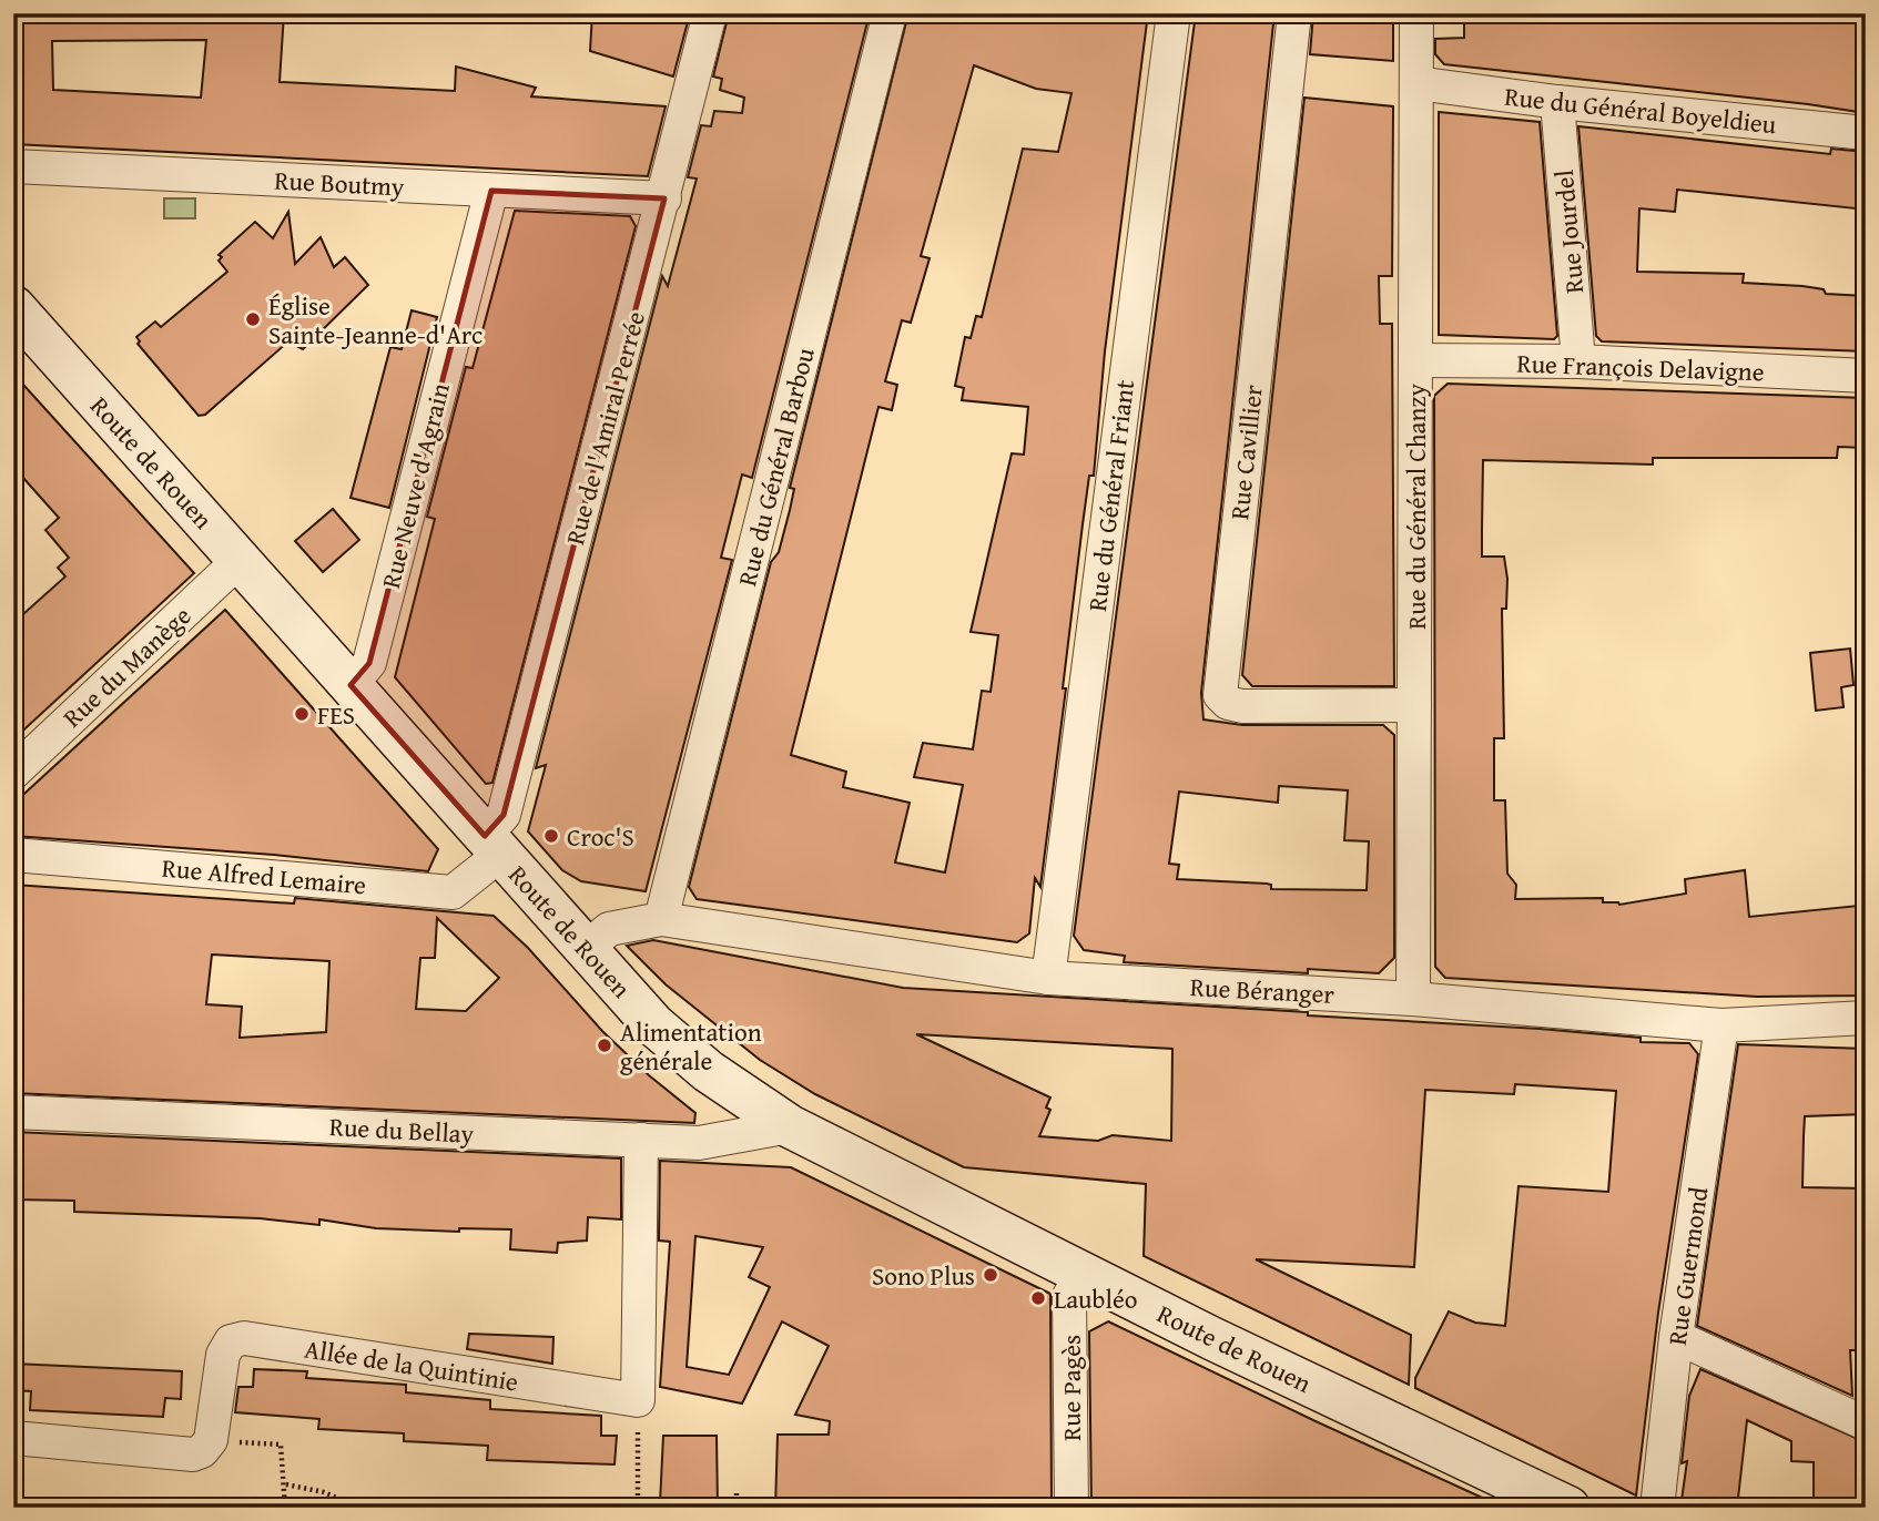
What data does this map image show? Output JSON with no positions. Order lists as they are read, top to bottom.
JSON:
{
  "streets": {
    "main road": ["Route de Rouen"],
    "street": [
      "Rue du Général Boyeldieu",
      "Rue Boutmy",
      "Rue Jourdel",
      "Rue François Delavigne",
      "Rue de l'Amiral Perrée",
      "Rue Cavillier",
      "Rue du Général Barbou",
      "Rue Neuve d'Agrain",
      "Rue du Général Friant",
      "Rue du Général Chanzy",
      "Rue du Manège",
      "Rue Alfred Lemaire",
      "Rue Béranger",
      "Rue du Bellay",
      "Rue Guermond",
      "Allée de la Quintinie",
      "Rue Pagès"
    ]
  },
  "crossings": [
    ["Rue du Général Boyeldieu", "Rue Jourdel"],
    ["Rue du Général Boyeldieu", "Rue du Général Chanzy"],
    ["Rue Boutmy", "Rue de l'Amiral Perrée"],
    ["Rue Boutmy", "Rue Neuve d'Agrain"],
    ["Rue Jourdel", "Rue François Delavigne"],
    ["Rue François Delavigne", "Rue du Général Chanzy"],
    ["Rue de l'Amiral Perrée", "Route de Rouen"],
    ["Rue de l'Amiral Perrée", "Rue Alfred Lemaire"],
    ["Rue Cavillier", "Rue du Général Chanzy"],
    ["Route de Rouen", "Rue Neuve d'Agrain"],
    ["Route de Rouen", "Rue du Manège"],
    ["Route de Rouen", "Rue Alfred Lemaire"],
    ["Route de Rouen", "Rue Béranger"],
    ["Route de Rouen", "Rue du Bellay"],
    ["Route de Rouen", "Rue Pagès"],
    ["Rue du Général Barbou", "Rue Béranger"],
    ["Rue du Général Friant", "Rue Béranger"],
    ["Rue du Général Chanzy", "Rue Béranger"],
    ["Rue Béranger", "Rue Guermond"]
  ],
  "places": [
    "Église Sainte-Jeanne-d'Arc",
    "FES",
    "Croc'S",
    "Alimentation générale",
    "Sono Plus",
    "Laubléo"
  ]
}
